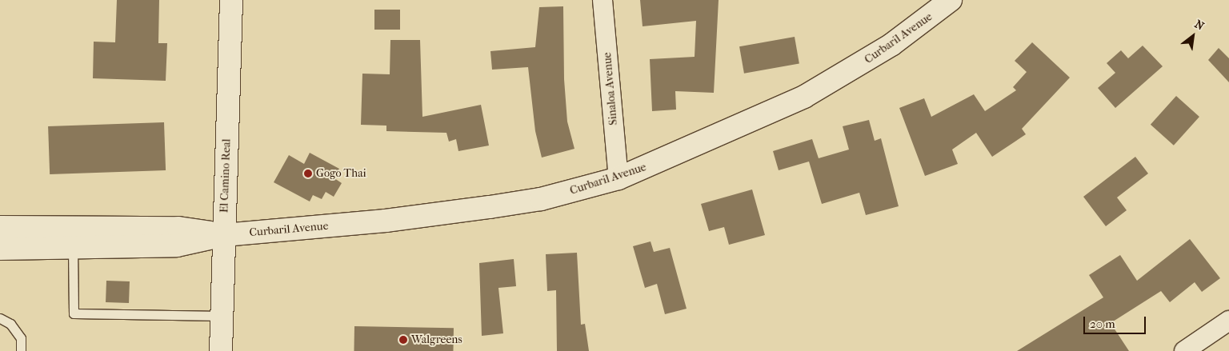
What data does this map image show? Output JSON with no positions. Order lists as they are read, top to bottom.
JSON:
{
  "streets": {
    "main road": ["Curbaril Avenue", "El Camino Real"],
    "street": ["Sinaloa Avenue"]
  },
  "crossings": [
    ["Curbaril Avenue", "Sinaloa Avenue"],
    ["Curbaril Avenue", "El Camino Real"]
  ],
  "places": ["Gogo Thai", "Walgreens"],
  "scale_bar": "20 m",
  "north": "top right"
}
